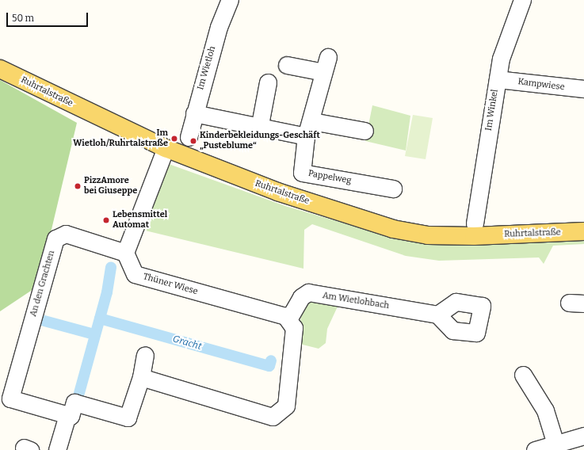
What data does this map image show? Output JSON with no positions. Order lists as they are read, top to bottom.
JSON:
{
  "streets": {
    "main road": ["Ruhrtalstraße"],
    "street": [
      "Im Wietloh",
      "Kampwiese",
      "Im Winkel",
      "Pappelweg",
      "An den Grachten",
      "Thüner Wiese",
      "Am Wietlohbach"
    ]
  },
  "crossings": [
    ["Kampwiese", "Im Winkel"],
    ["An den Grachten", "Thüner Wiese"],
    ["Thüner Wiese", "Am Wietlohbach"]
  ],
  "water": ["Gracht"],
  "places": [
    "Im Wietloh/Ruhrtalstraße",
    "Kinderbekleidungs-Geschäft „Pusteblume“",
    "PizzAmore bei Giuseppe",
    "Lebensmittel Automat"
  ],
  "scale_bar": "50 m"
}
